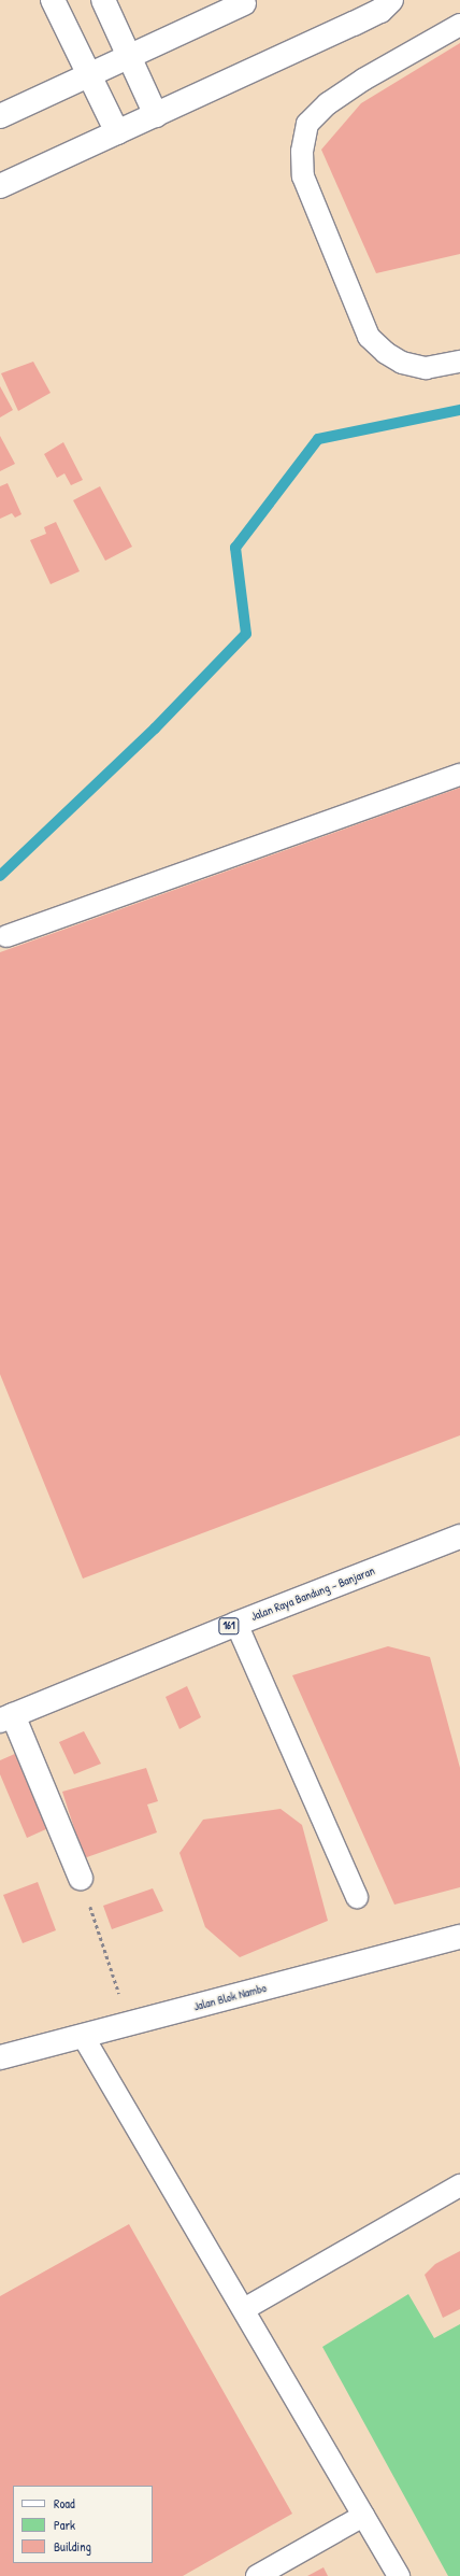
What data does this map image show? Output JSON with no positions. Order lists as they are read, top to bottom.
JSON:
{
  "streets": {
    "street": ["Jalan Raya Bandung - Banjaran", "161", "Jalan Blok Nambo"]
  },
  "legend": ["Road", "Park", "Building"]
}
